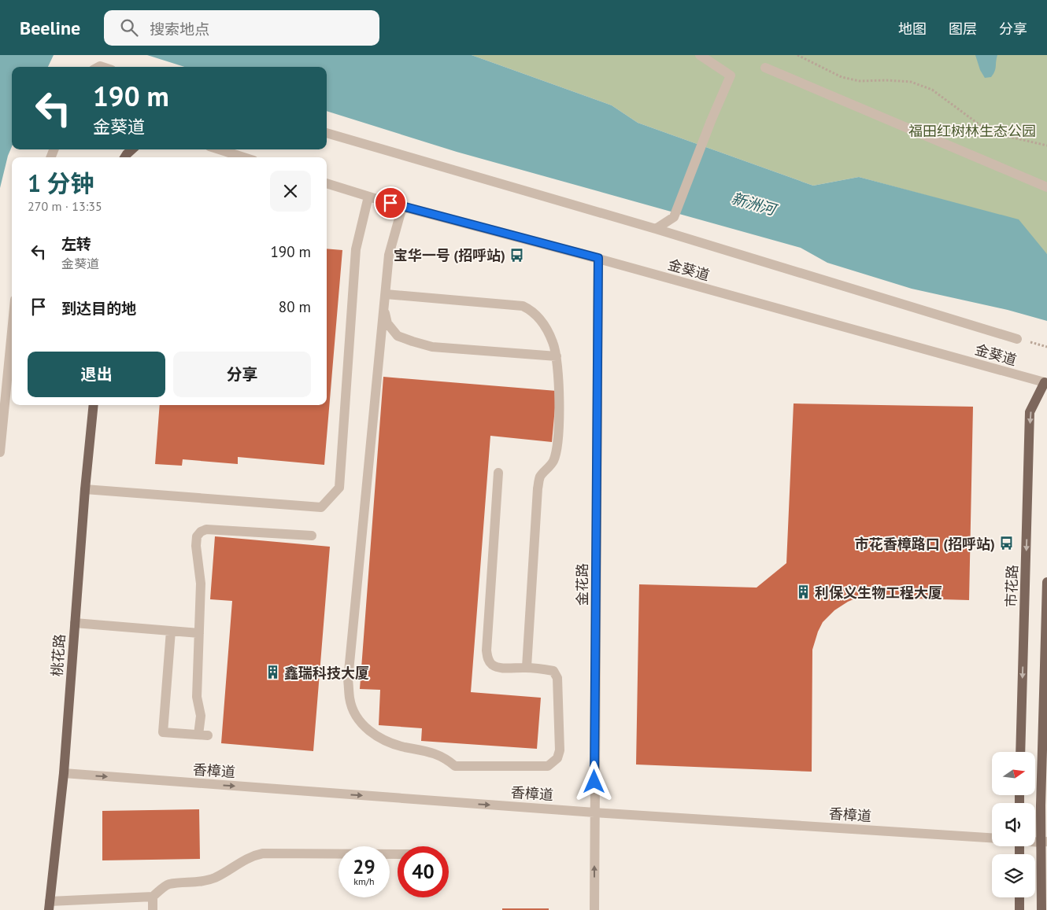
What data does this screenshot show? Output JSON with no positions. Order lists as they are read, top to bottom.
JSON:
{
  "streets": {
    "main road": ["市花路", "桃花路"],
    "street": ["金葵道", "金花路", "香樟道"]
  },
  "crossings": [
    ["金葵道", "金花路"],
    ["金葵道", "市花路"],
    ["金花路", "香樟道"],
    ["桃花路", "香樟道"]
  ],
  "water": ["新洲河"],
  "parks": ["福田红树林生态公园"],
  "places": {
    "bus stop": ["宝华一号 (招呼站)", "市花香樟路口 (招呼站)"],
    "building": ["利保义生物工程大厦", "鑫瑞科技大厦"]
  },
  "north": "right",
  "page": {
    "header": "Beeline",
    "search": "搜索地点",
    "nav": ["地图", "图层", "分享"],
    "turn": ["190 m", "金葵道"],
    "heading": ["1 分钟", "270 m · 13:35"],
    "list": [
      {
        "name": "左转",
        "note": "金葵道",
        "value": "190 m"
      },
      {
        "name": "到达目的地",
        "value": "80 m"
      }
    ],
    "buttons": ["退出", "分享"],
    "speed": "29 km/h",
    "limit": "40"
  }
}
